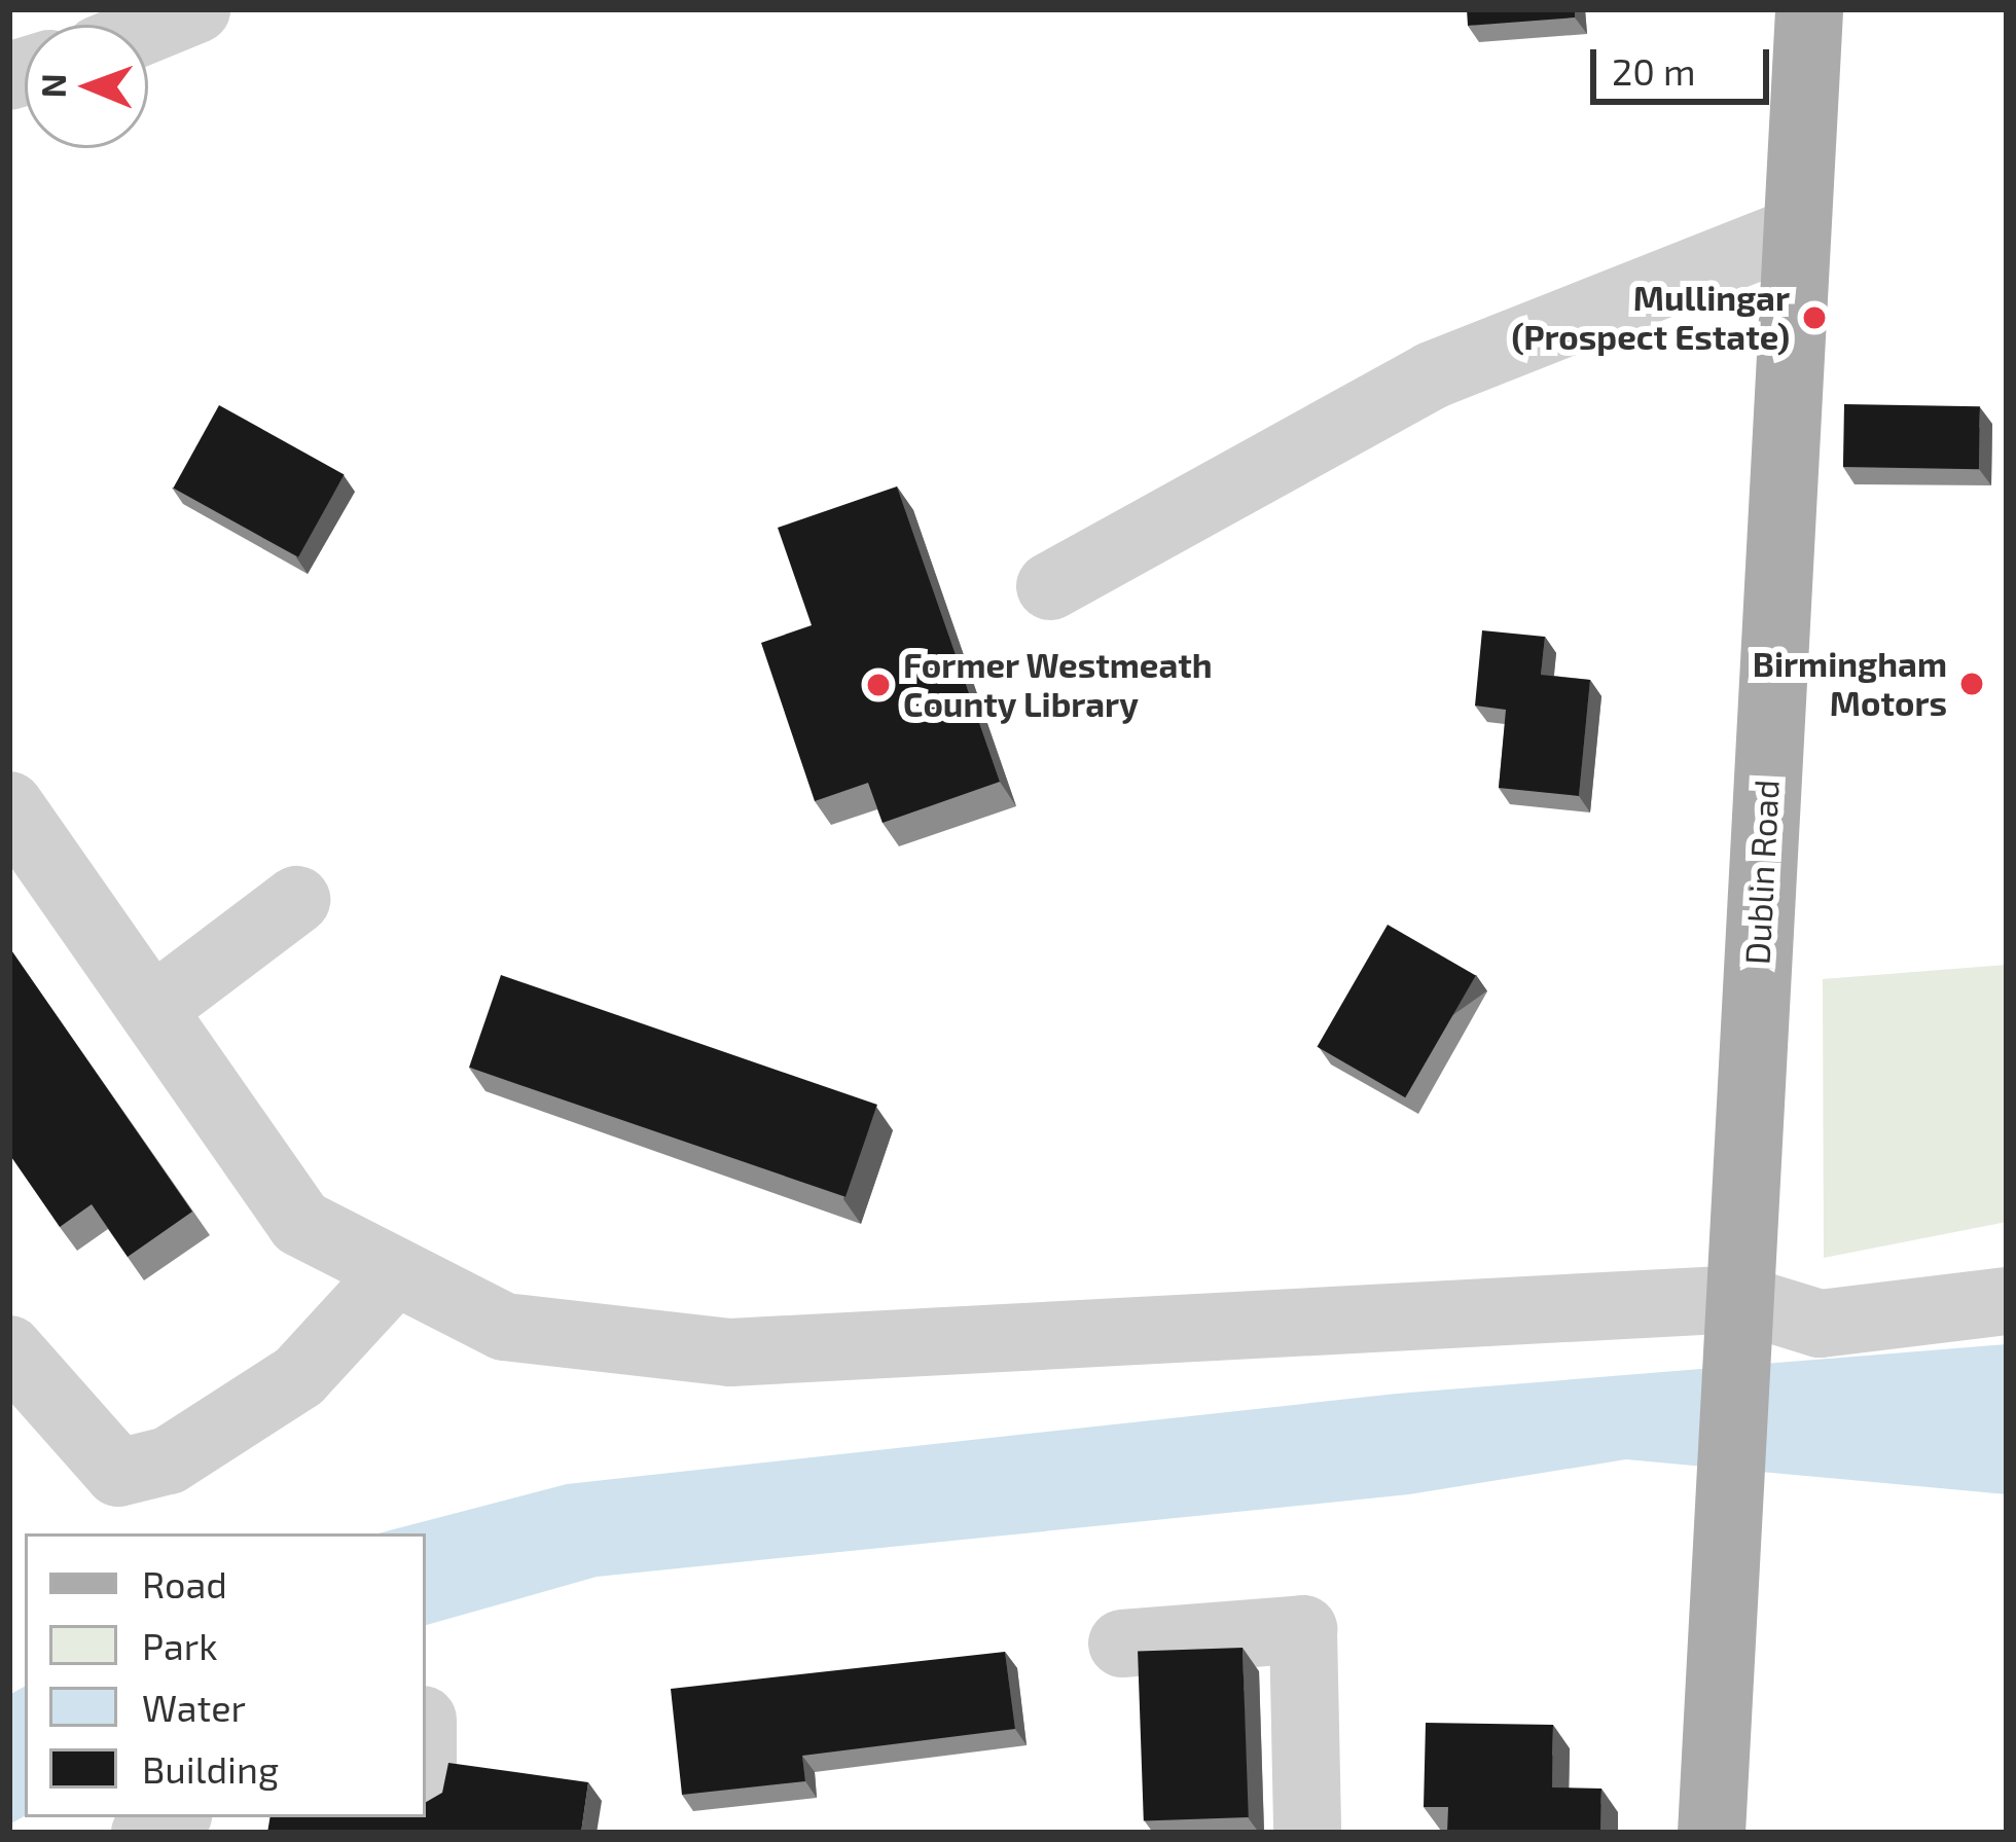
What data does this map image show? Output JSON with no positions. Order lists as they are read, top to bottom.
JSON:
{
  "streets": {
    "main road": ["Dublin Road"]
  },
  "places": ["Mullingar (Prospect Estate)", "Birmingham Motors", "Former Westmeath County Library"],
  "legend": [
    "Road",
    "Park",
    "Water",
    "Building"
  ],
  "scale_bar": "20 m",
  "north": "left"
}
